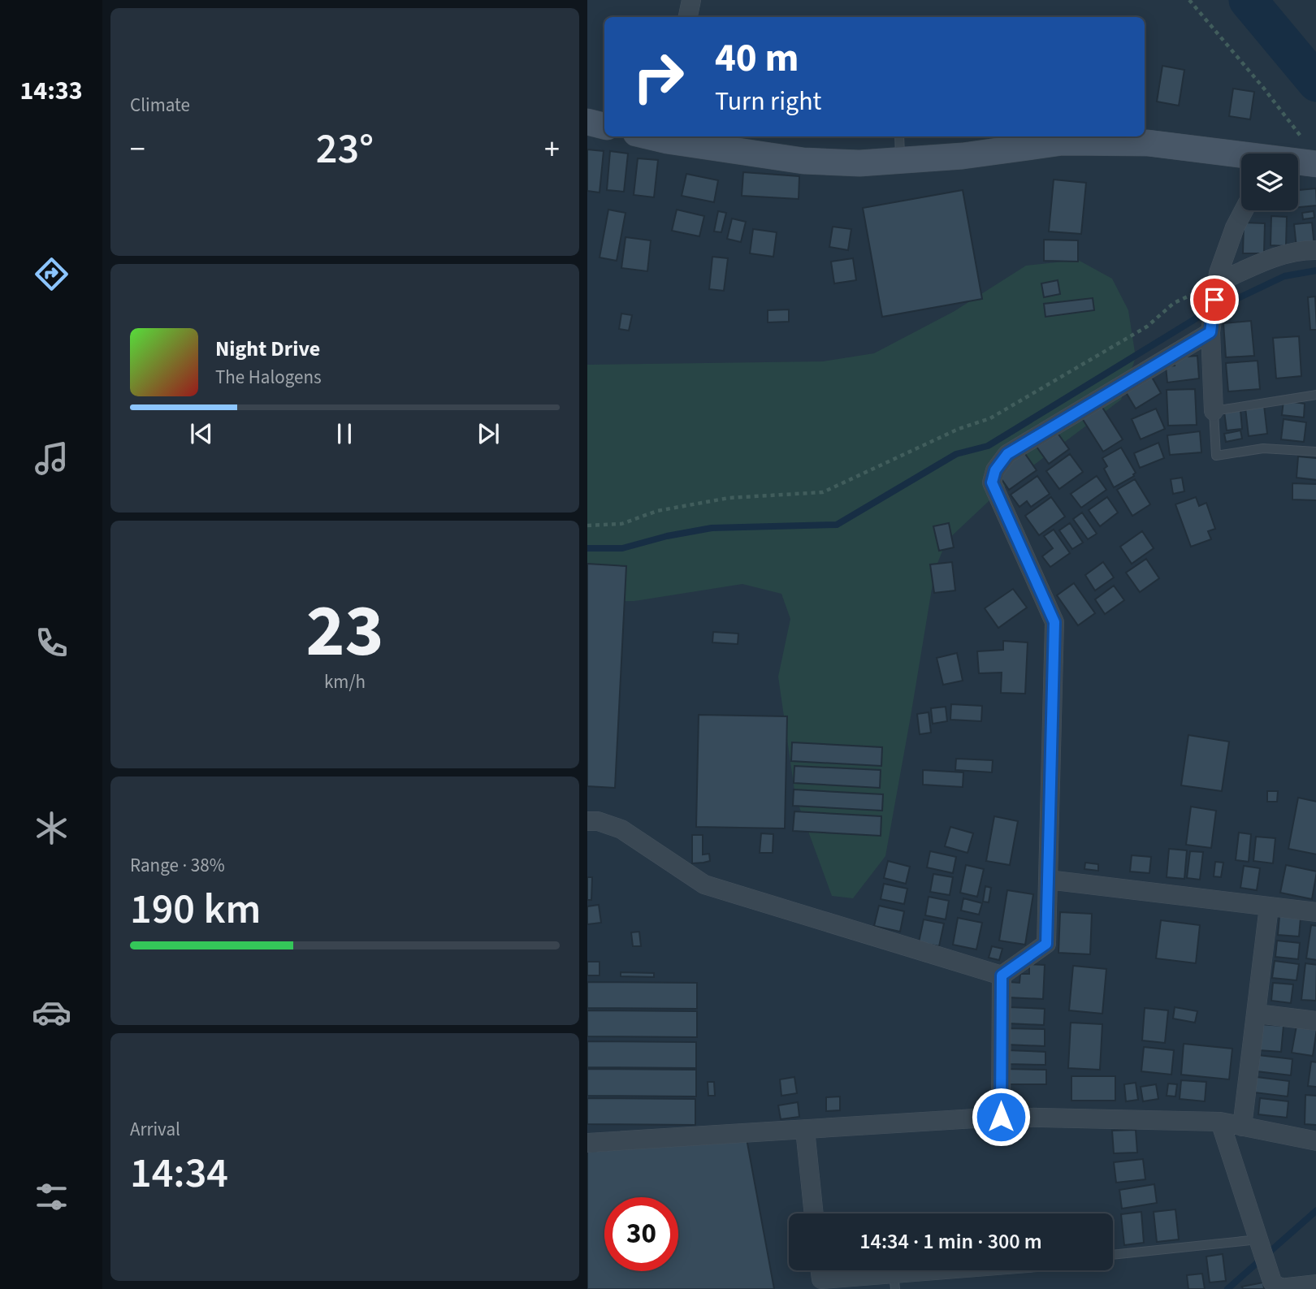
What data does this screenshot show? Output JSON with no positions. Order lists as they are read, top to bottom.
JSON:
{
  "page": {
    "tabs": "14:33",
    "tile": [
      "Climate",
      ["23", "km/h"],
      ["Range · 38%", "190 km"],
      ["Arrival", "14:34"]
    ],
    "turn": ["40 m", "Turn right"],
    "heat": ["−", "23°", "+"],
    "song": ["Night Drive", "The Halogens"],
    "limit": "30",
    "trip": "14:34 · 1 min · 300 m"
  }
}
